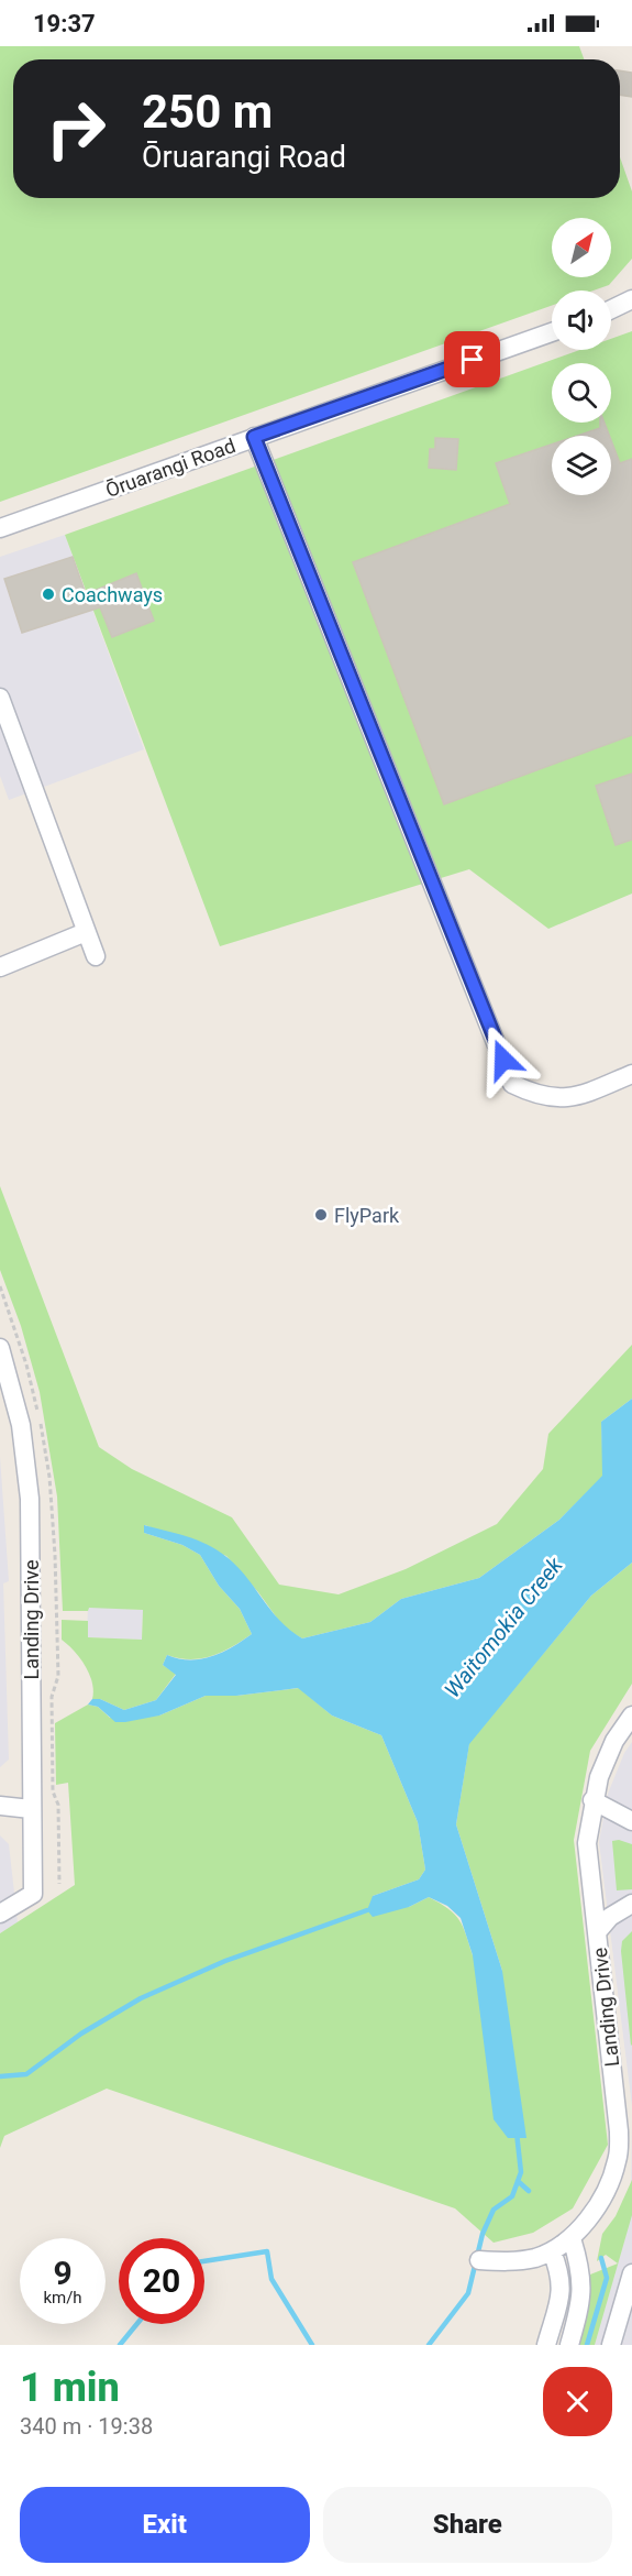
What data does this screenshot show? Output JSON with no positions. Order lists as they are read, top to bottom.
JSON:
{
  "streets": {
    "street": ["Ōruarangi Road", "Landing Drive"]
  },
  "water": ["Waitomokia Creek"],
  "places": ["Coachways", "FlyPark"],
  "north": "top right",
  "page": {
    "status": "19:37",
    "turn": ["250 m", "Ōruarangi Road"],
    "speed": "9 km/h",
    "limit": "20",
    "heading": ["1 min", "340 m · 19:38"],
    "buttons": ["Exit", "Share"]
  }
}
